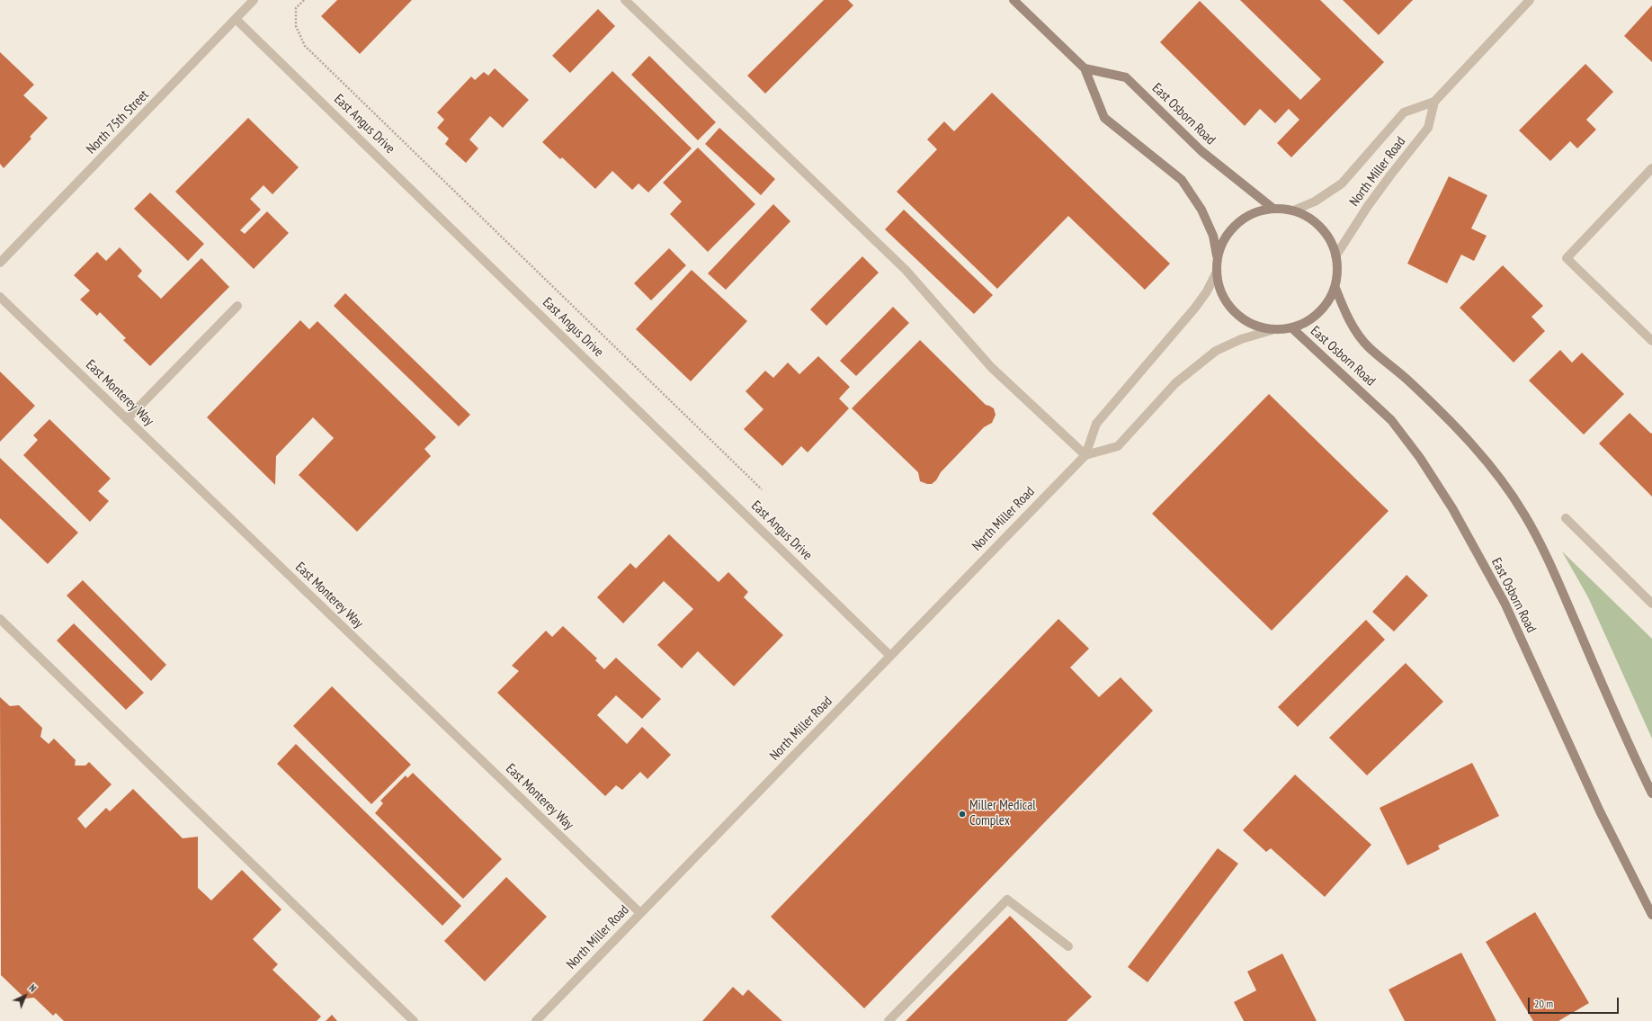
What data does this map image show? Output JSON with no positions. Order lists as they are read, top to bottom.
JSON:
{
  "streets": {
    "main road": ["East Osborn Road"],
    "street": [
      "North 75th Street",
      "East Angus Drive",
      "North Miller Road",
      "East Monterey Way"
    ]
  },
  "crossings": [
    ["East Osborn Road", "North Miller Road"],
    ["North 75th Street", "East Angus Drive"],
    ["East Angus Drive", "North Miller Road"],
    ["North Miller Road", "East Monterey Way"]
  ],
  "places": ["Miller Medical Complex"],
  "scale_bar": "20 m",
  "north": "top right"
}
